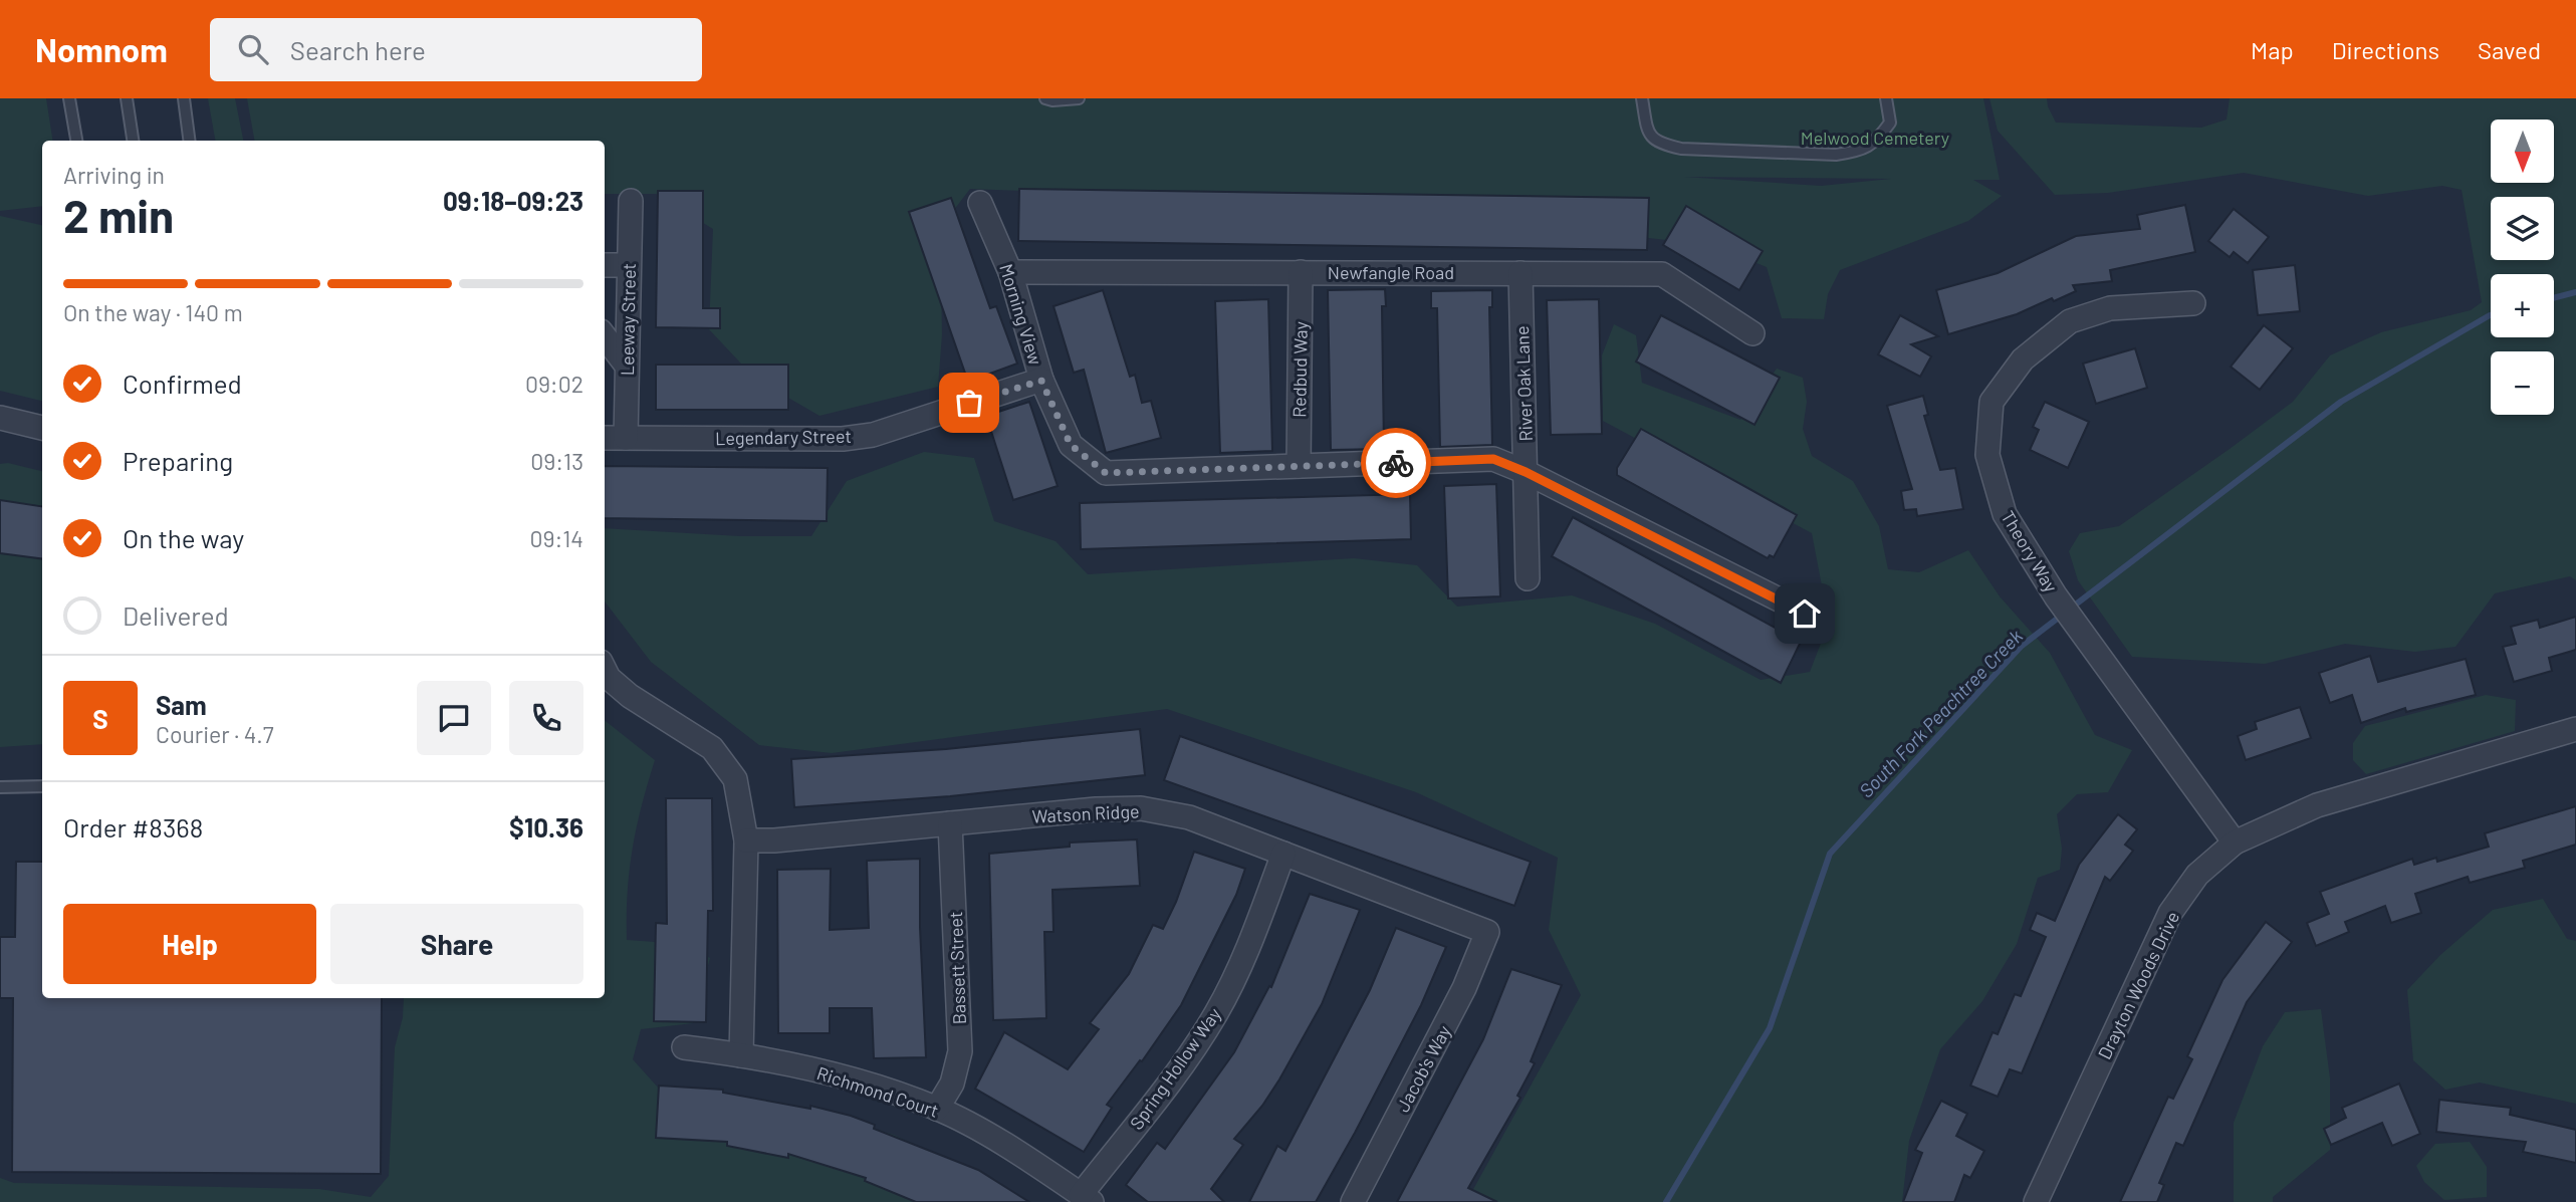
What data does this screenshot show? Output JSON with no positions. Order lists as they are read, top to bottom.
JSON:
{
  "streets": {
    "street": [
      "Newfangle Road",
      "Morning View",
      "Leeway Street",
      "Redbud Way",
      "River Oak Lane",
      "Legendary Street",
      "Theory Way",
      "Watson Ridge",
      "Bassett Street",
      "Drayton Woods Drive",
      "Spring Hollow Way",
      "Jacob's Way",
      "Richmond Court"
    ]
  },
  "crossings": [
    ["Newfangle Road", "Morning View"],
    ["Newfangle Road", "Redbud Way"],
    ["Newfangle Road", "River Oak Lane"],
    ["Morning View", "Redbud Way"],
    ["Morning View", "River Oak Lane"],
    ["Morning View", "Legendary Street"],
    ["Leeway Street", "Legendary Street"],
    ["Theory Way", "Drayton Woods Drive"],
    ["Watson Ridge", "Bassett Street"],
    ["Watson Ridge", "Spring Hollow Way"],
    ["Watson Ridge", "Jacob's Way"],
    ["Bassett Street", "Richmond Court"],
    ["Spring Hollow Way", "Richmond Court"]
  ],
  "water": ["South Fork Peachtree Creek"],
  "parks": ["Melwood Cemetery"],
  "north": "bottom",
  "page": {
    "header": "Nomnom",
    "search": "Search here",
    "nav": ["Map", "Directions", "Saved"],
    "map_buttons": ["+", "−"],
    "heading": ["2 min", "Arriving in", "09:18–09:23"],
    "panel": [
      "Sam",
      "Courier · 4.7",
      "Order #8368",
      "$10.36"
    ],
    "bar": "On the way · 140 m",
    "list": [
      ["Confirmed", "09:02"],
      ["Preparing", "09:13"],
      ["On the way", "09:14"],
      "Delivered"
    ],
    "round": "S",
    "buttons": ["Help", "Share"]
  }
}
